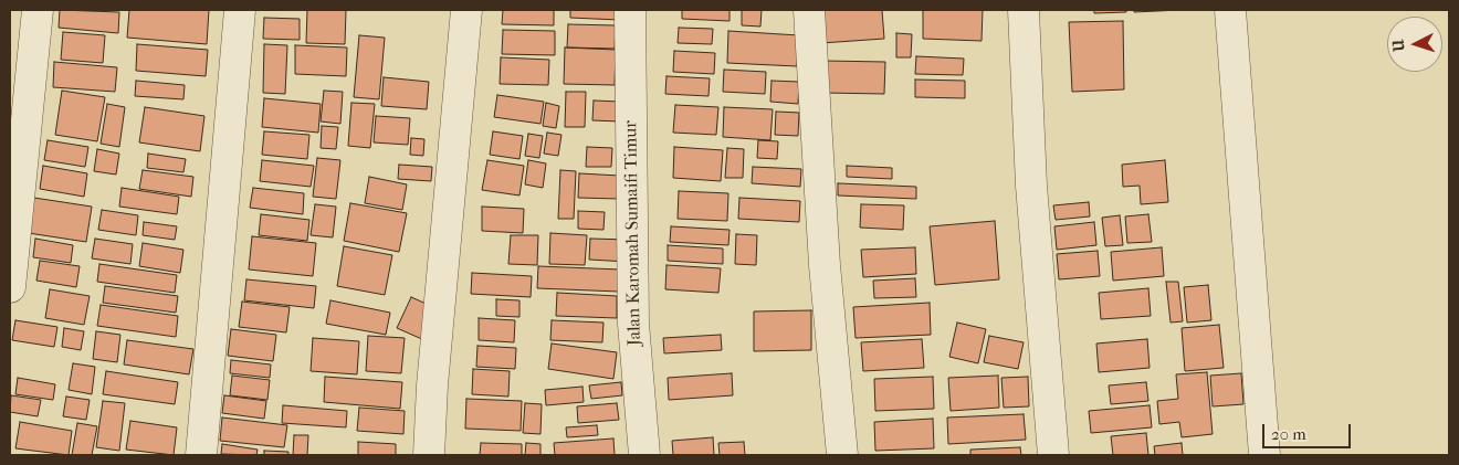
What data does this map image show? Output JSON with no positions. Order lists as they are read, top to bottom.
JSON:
{
  "streets": {
    "street": ["Jalan Karomah Sumaifi Timur"]
  },
  "scale_bar": "20 m",
  "north": "left"
}
